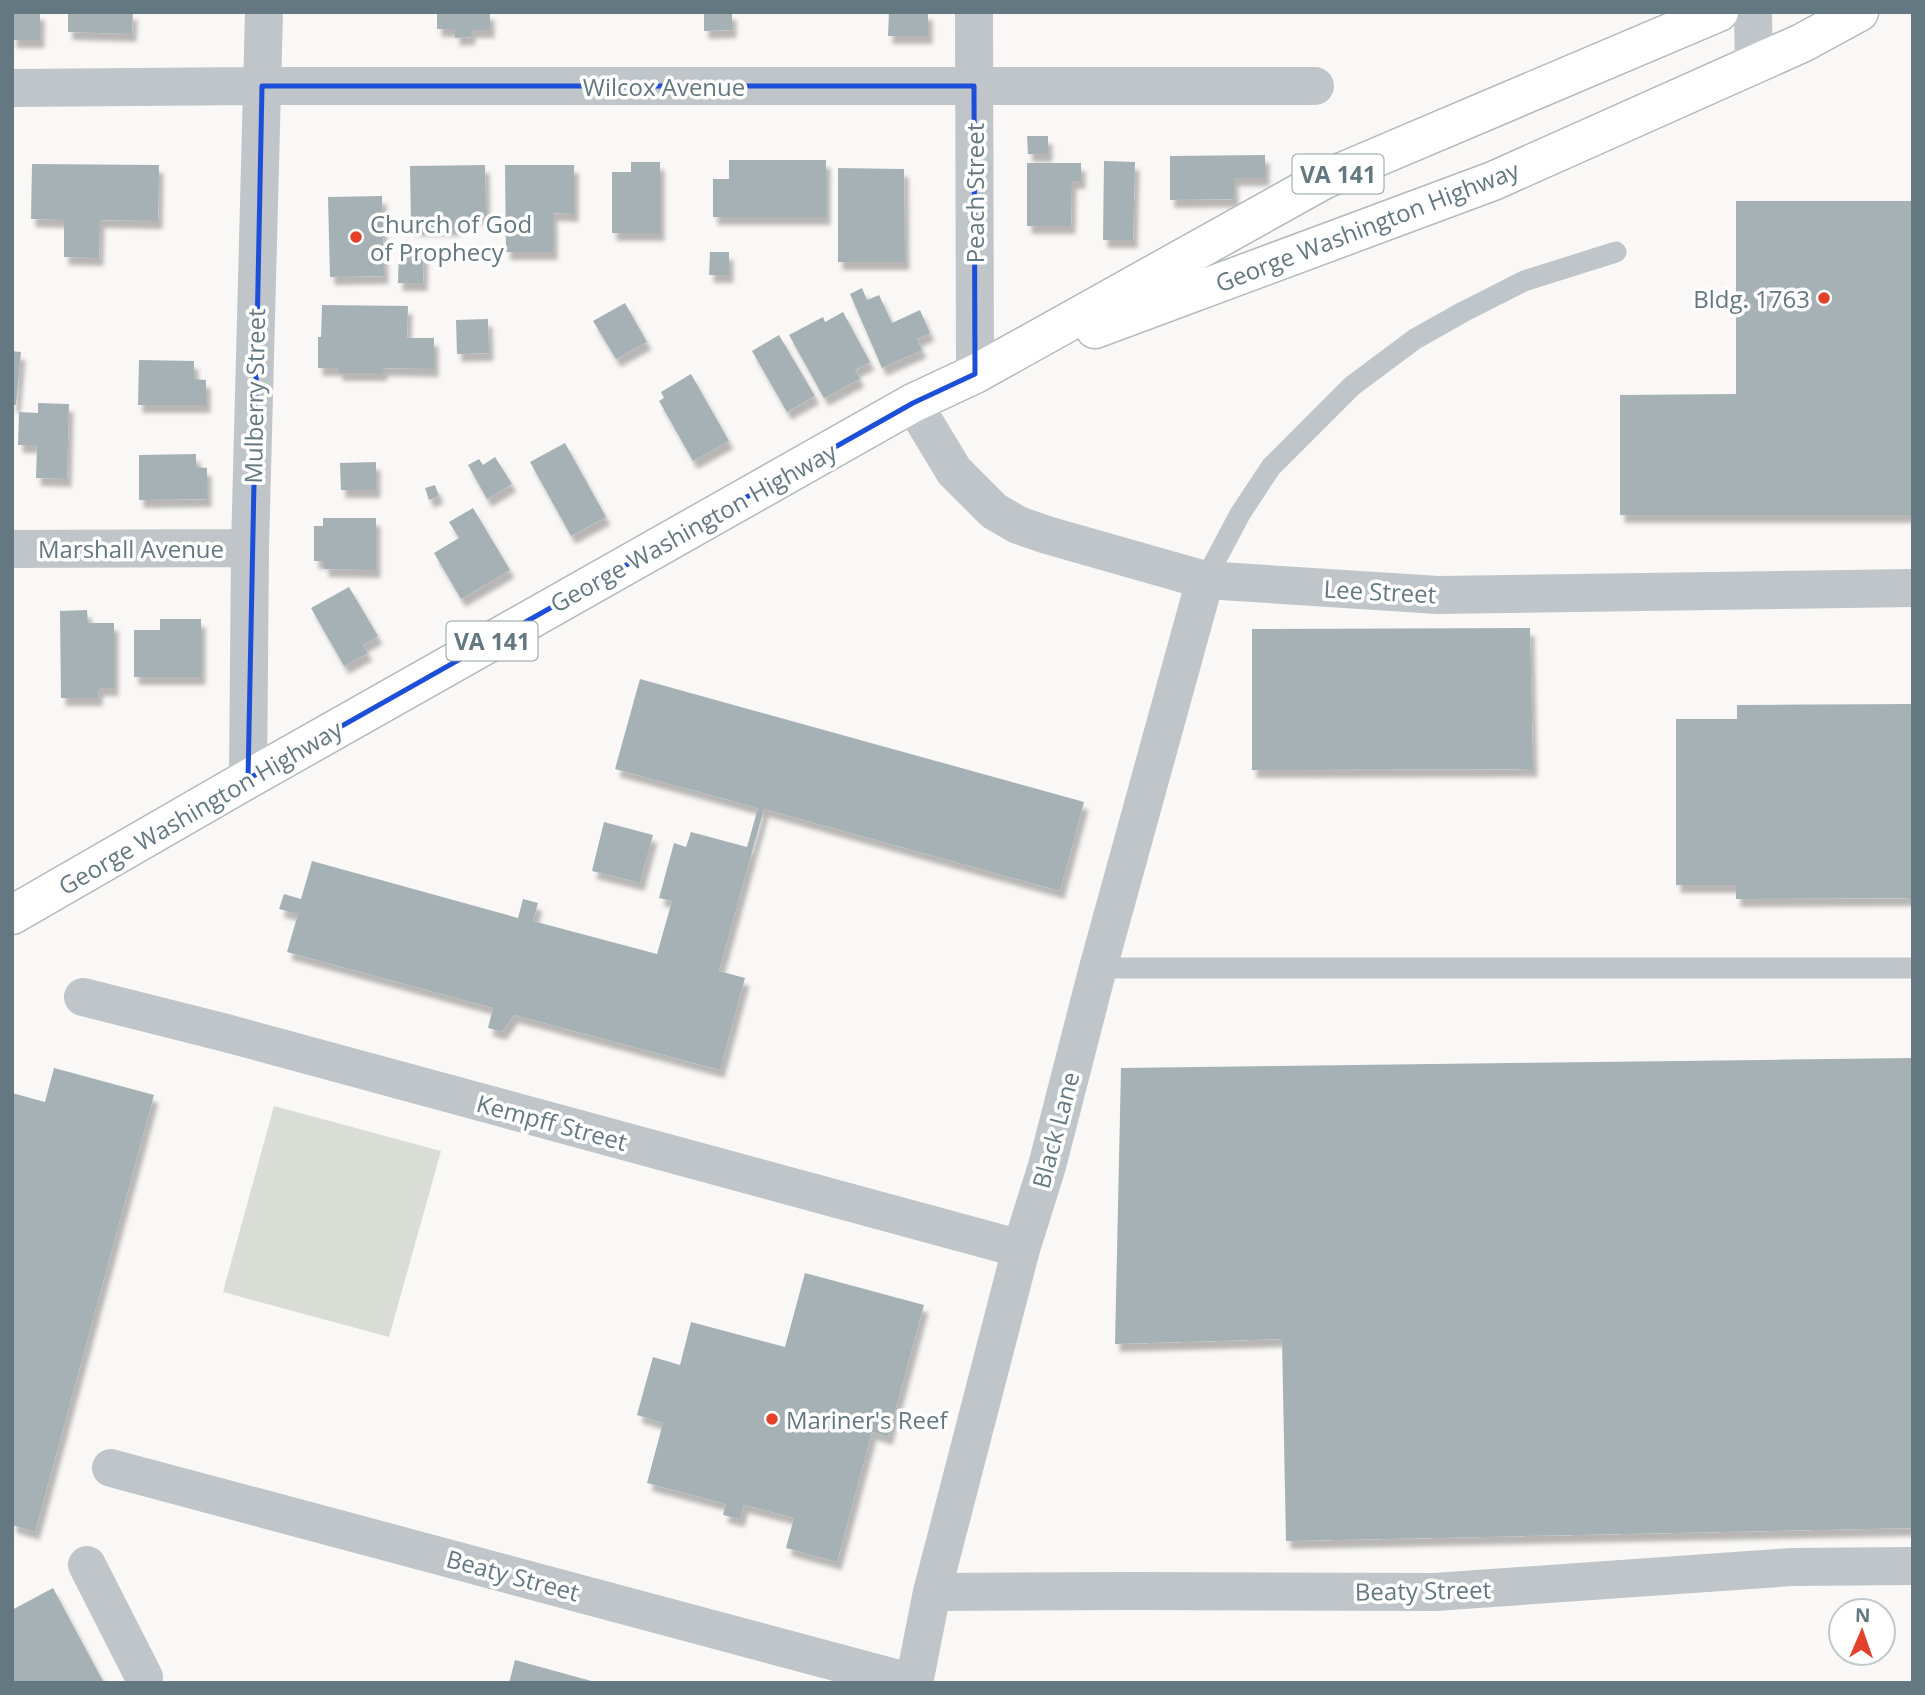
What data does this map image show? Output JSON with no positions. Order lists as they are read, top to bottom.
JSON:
{
  "streets": {
    "main road": ["VA 141", "George Washington Highway"],
    "street": [
      "Wilcox Avenue",
      "Peach Street",
      "Mulberry Street",
      "Marshall Avenue",
      "Lee Street",
      "Kempff Street",
      "Black Lane",
      "Beaty Street"
    ]
  },
  "crossings": [
    ["Wilcox Avenue", "Peach Street"],
    ["Wilcox Avenue", "Mulberry Street"],
    ["VA 141", "George Washington Highway"],
    ["Peach Street", "George Washington Highway"],
    ["George Washington Highway", "Mulberry Street"],
    ["George Washington Highway", "Lee Street"],
    ["Mulberry Street", "Marshall Avenue"],
    ["Lee Street", "Black Lane"],
    ["Kempff Street", "Black Lane"],
    ["Black Lane", "Beaty Street"]
  ],
  "places": ["Church of God of Prophecy", "Bldg. 1763", "Mariner's Reef"],
  "north": "top"
}
